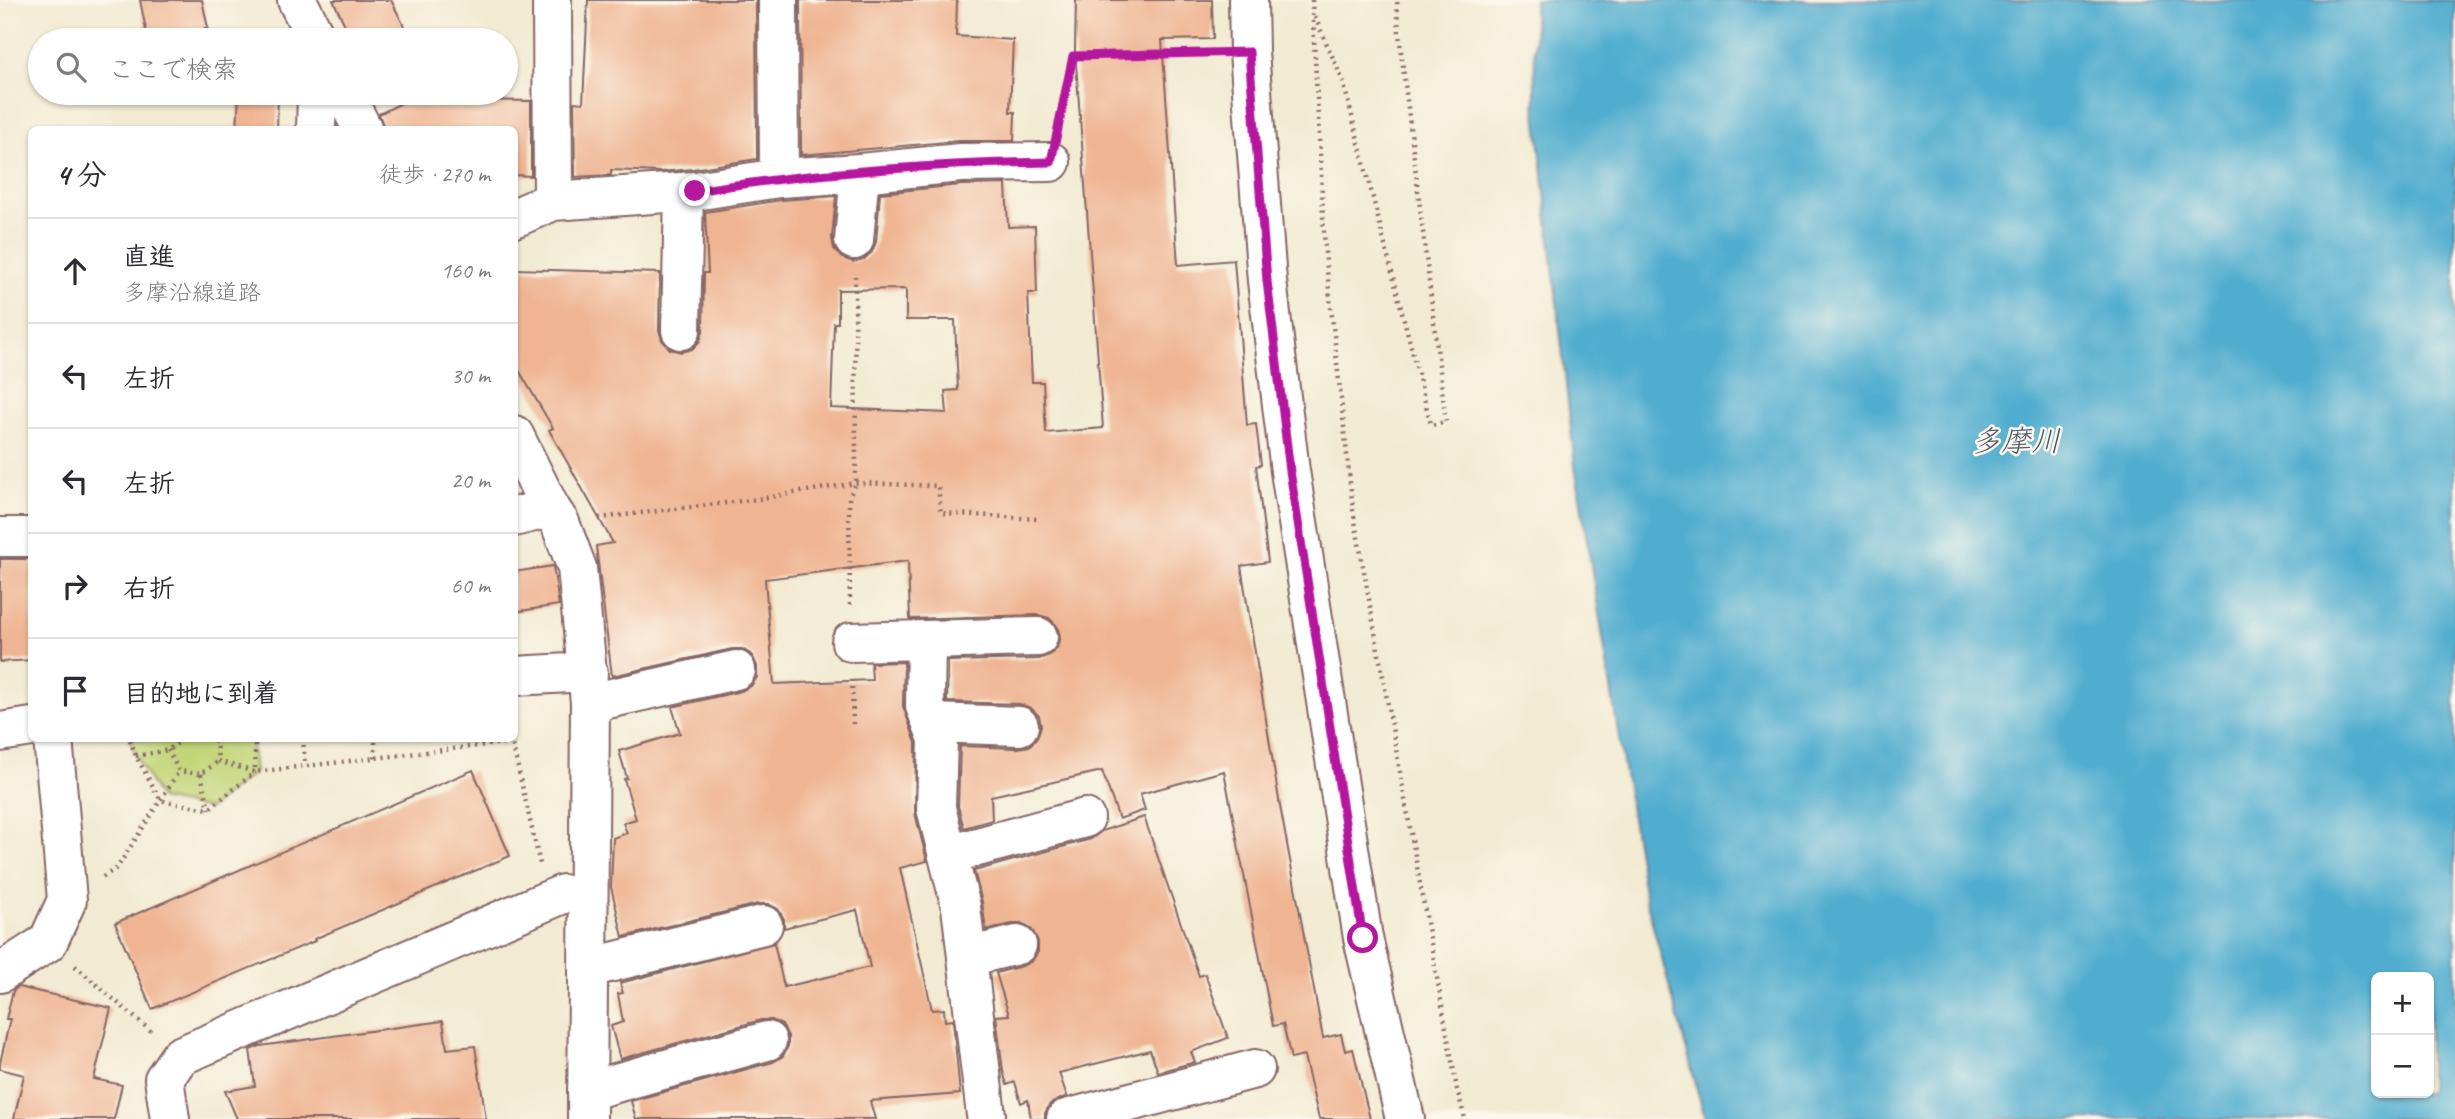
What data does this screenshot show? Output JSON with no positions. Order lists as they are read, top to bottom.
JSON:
{
  "water": ["多摩川"],
  "page": {
    "search": "ここで検索",
    "heading": ["4 分", "徒歩 · 270 m"],
    "list": [
      ["直進", "多摩沿線道路", "160 m"],
      ["左折", "30 m"],
      ["左折", "20 m"],
      ["右折", "60 m"],
      "目的地に到着"
    ],
    "map_buttons": ["+", "−"]
  }
}
